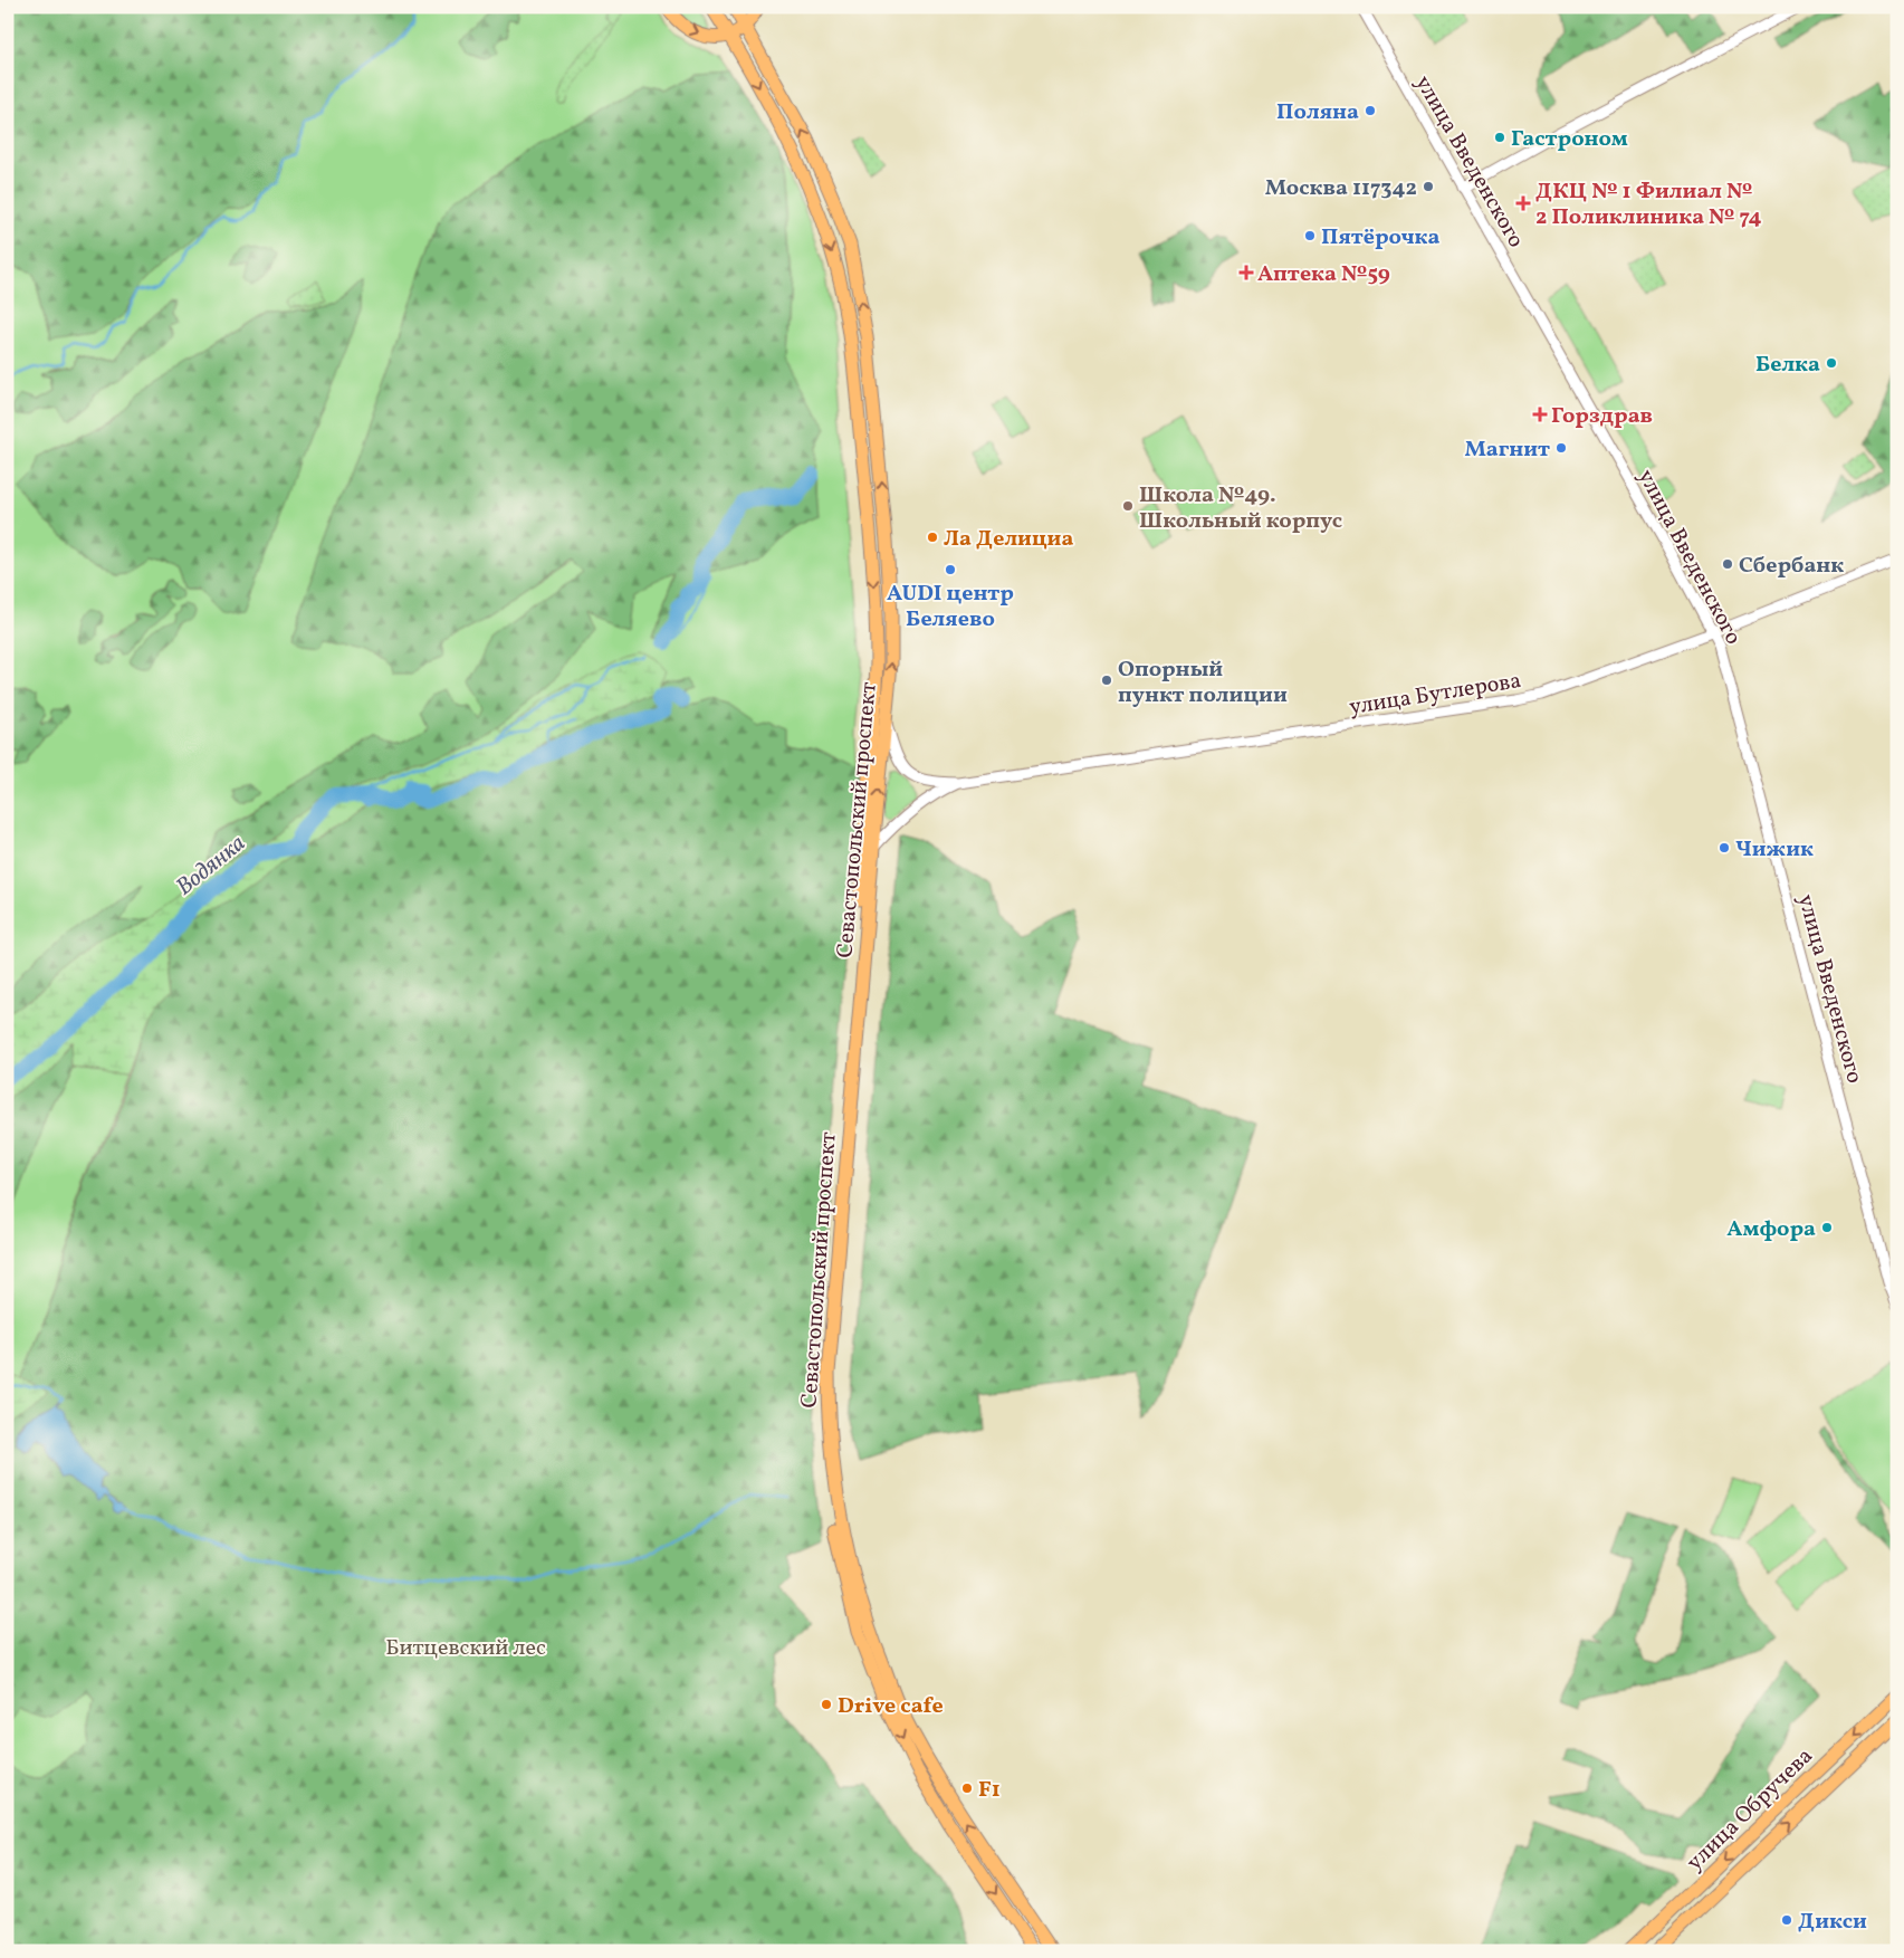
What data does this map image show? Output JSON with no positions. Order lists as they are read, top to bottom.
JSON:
{
  "streets": {
    "main road": ["Севастопольский проспект", "улица Обручева"],
    "street": ["улица Введенского", "улица Бутлерова"]
  },
  "crossings": [
    ["улица Введенского", "улица Бутлерова"],
    ["улица Бутлерова", "Севастопольский проспект"]
  ],
  "water": ["Водянка"],
  "parks": ["Битцевский лес"],
  "places": {
    "other": [
      "Поляна",
      "Гастроном",
      "Москва 117342",
      "Пятёрочка",
      "Белка",
      "Магнит",
      "Школа №49. Школьный корпус",
      "Ла Делициа",
      "Сбербанк",
      "AUDI центр Беляево",
      "Опорный пункт полиции",
      "Чижик",
      "Амфора",
      "Drive cafe",
      "F1",
      "Дикси"
    ],
    "health": ["ДКЦ № 1 Филиал № 2 Поликлиника № 74", "Аптека №59", "Горздрав"]
  }
}
